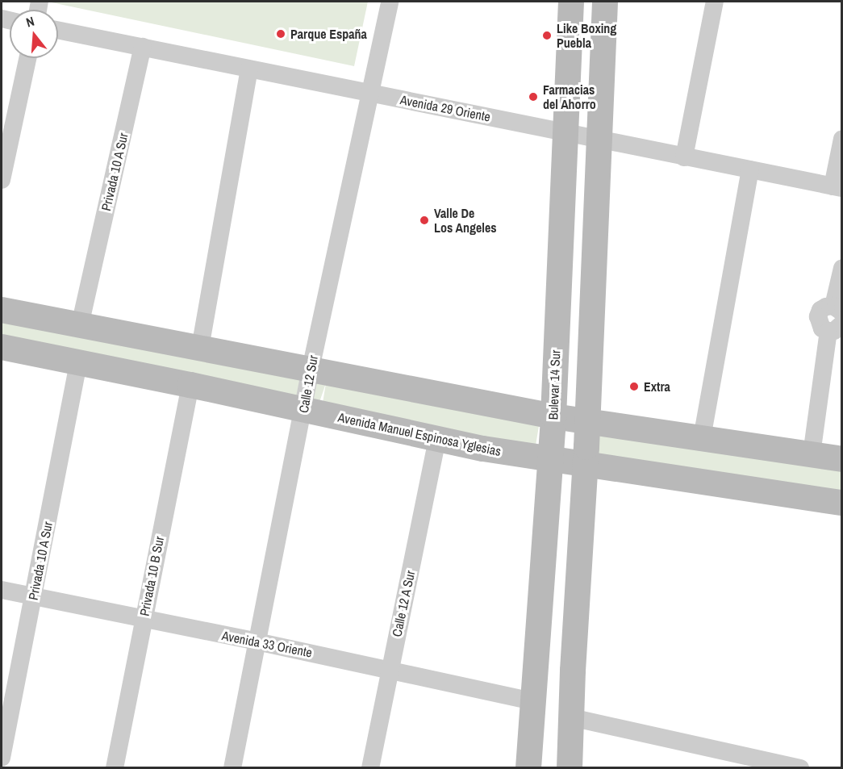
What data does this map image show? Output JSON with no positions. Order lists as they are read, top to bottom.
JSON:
{
  "streets": {
    "main road": ["Bulevar 14 Sur", "Avenida Manuel Espinosa Yglesias"],
    "street": [
      "Avenida 29 Oriente",
      "Privada 10 A Sur",
      "Calle 12 Sur",
      "Privada 10 B Sur",
      "Calle 12 A Sur",
      "Avenida 33 Oriente"
    ]
  },
  "crossings": [
    ["Avenida 29 Oriente", "Privada 10 A Sur"],
    ["Avenida 29 Oriente", "Calle 12 Sur"],
    ["Avenida 29 Oriente", "Bulevar 14 Sur"],
    ["Privada 10 A Sur", "Avenida Manuel Espinosa Yglesias"],
    ["Privada 10 A Sur", "Avenida 33 Oriente"],
    ["Calle 12 Sur", "Avenida Manuel Espinosa Yglesias"],
    ["Calle 12 Sur", "Avenida 33 Oriente"],
    ["Bulevar 14 Sur", "Avenida Manuel Espinosa Yglesias"],
    ["Bulevar 14 Sur", "Avenida 33 Oriente"],
    ["Avenida Manuel Espinosa Yglesias", "Privada 10 B Sur"],
    ["Avenida Manuel Espinosa Yglesias", "Calle 12 A Sur"],
    ["Privada 10 B Sur", "Avenida 33 Oriente"],
    ["Calle 12 A Sur", "Avenida 33 Oriente"]
  ],
  "places": [
    "Parque España",
    "Like Boxing Puebla",
    "Farmacias del Ahorro",
    "Valle De Los Angeles",
    "Extra"
  ],
  "north": "top"
}
